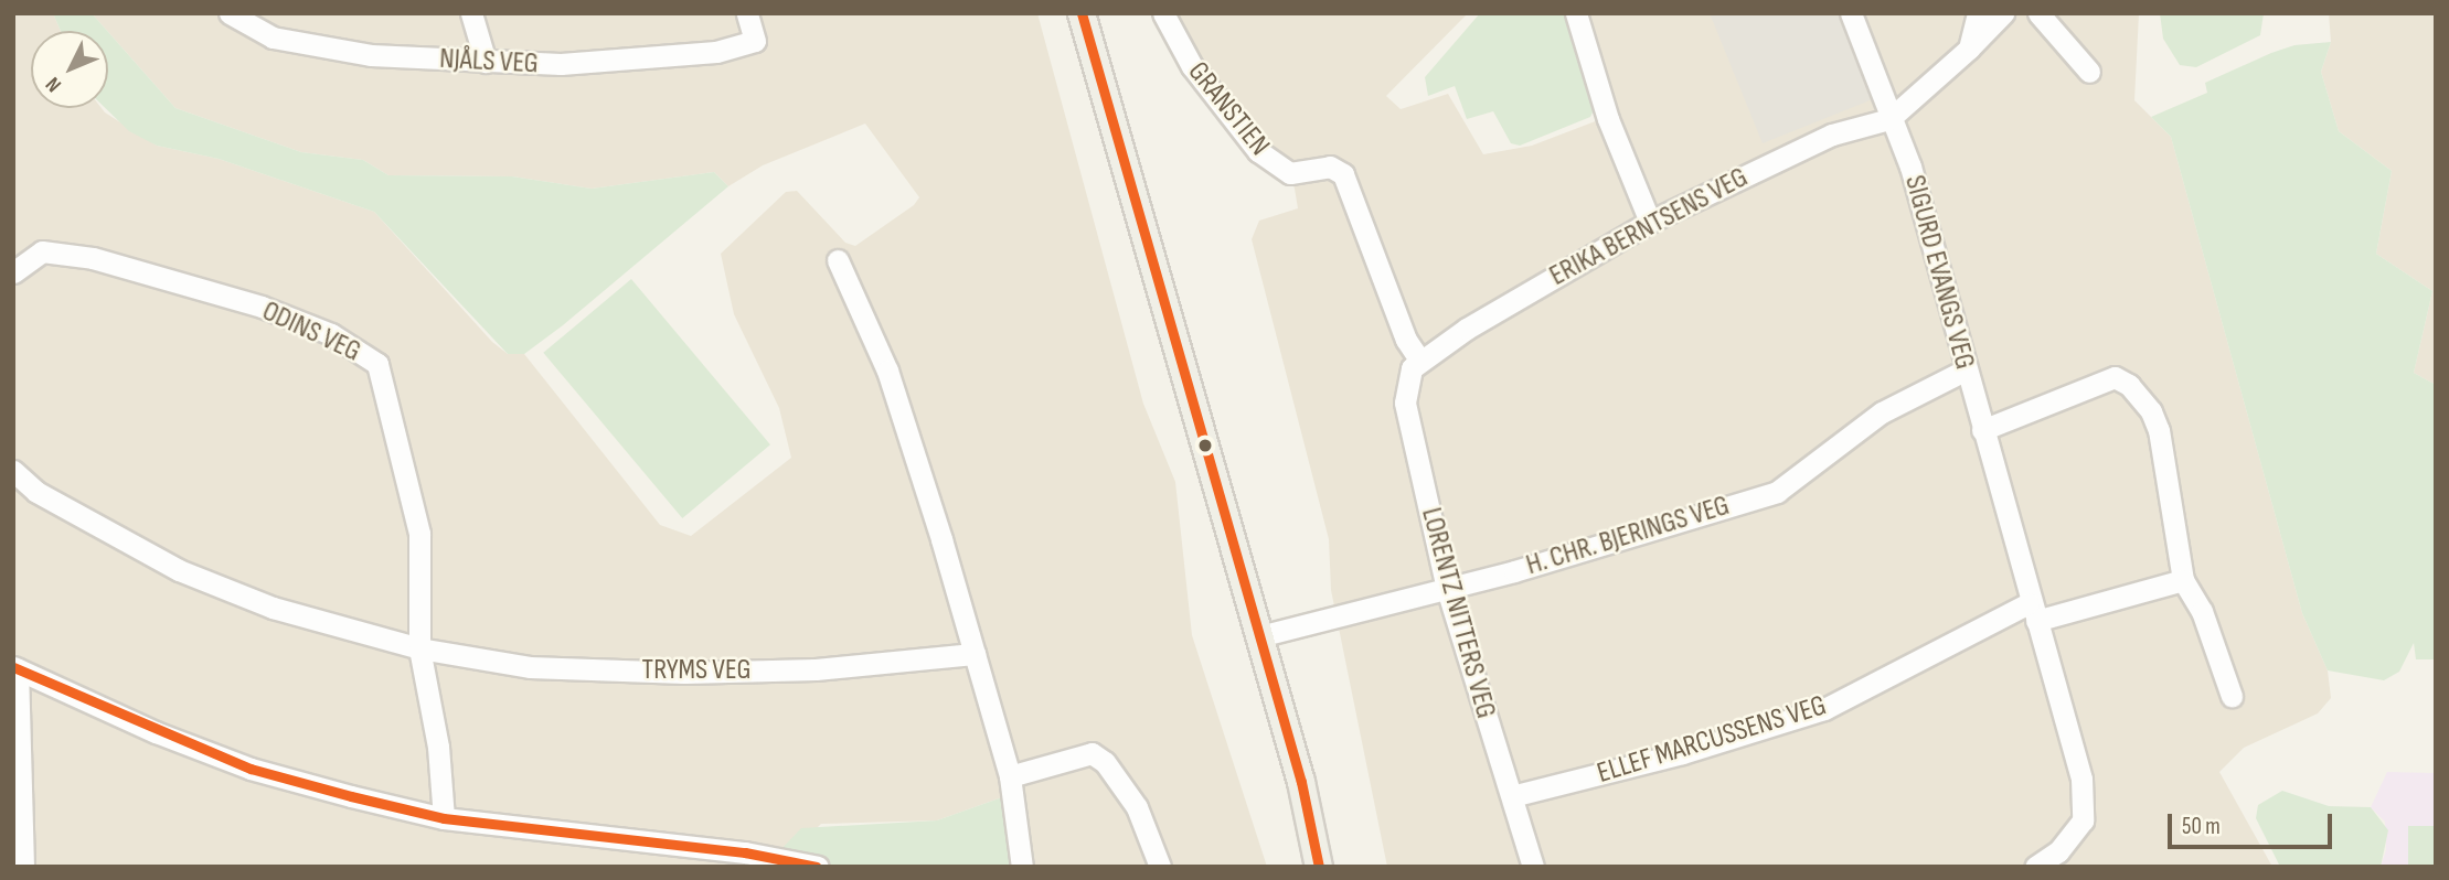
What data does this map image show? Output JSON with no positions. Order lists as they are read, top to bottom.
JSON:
{
  "streets": {
    "street": [
      "NJÅLS VEG",
      "GRANSTIEN",
      "ERIKA BERNTSENS VEG",
      "SIGURD EVANGS VEG",
      "ODINS VEG",
      "H. CHR. BJERINGS VEG",
      "LORENTZ NITTERS VEG",
      "TRYMS VEG",
      "ELLEF MARCUSSENS VEG"
    ]
  },
  "crossings": [
    ["GRANSTIEN", "ERIKA BERNTSENS VEG"],
    ["GRANSTIEN", "LORENTZ NITTERS VEG"],
    ["ERIKA BERNTSENS VEG", "SIGURD EVANGS VEG"],
    ["ERIKA BERNTSENS VEG", "LORENTZ NITTERS VEG"],
    ["SIGURD EVANGS VEG", "H. CHR. BJERINGS VEG"],
    ["SIGURD EVANGS VEG", "ELLEF MARCUSSENS VEG"],
    ["ODINS VEG", "TRYMS VEG"],
    ["H. CHR. BJERINGS VEG", "LORENTZ NITTERS VEG"],
    ["LORENTZ NITTERS VEG", "ELLEF MARCUSSENS VEG"]
  ],
  "scale_bar": "50 m",
  "north": "bottom left"
}
